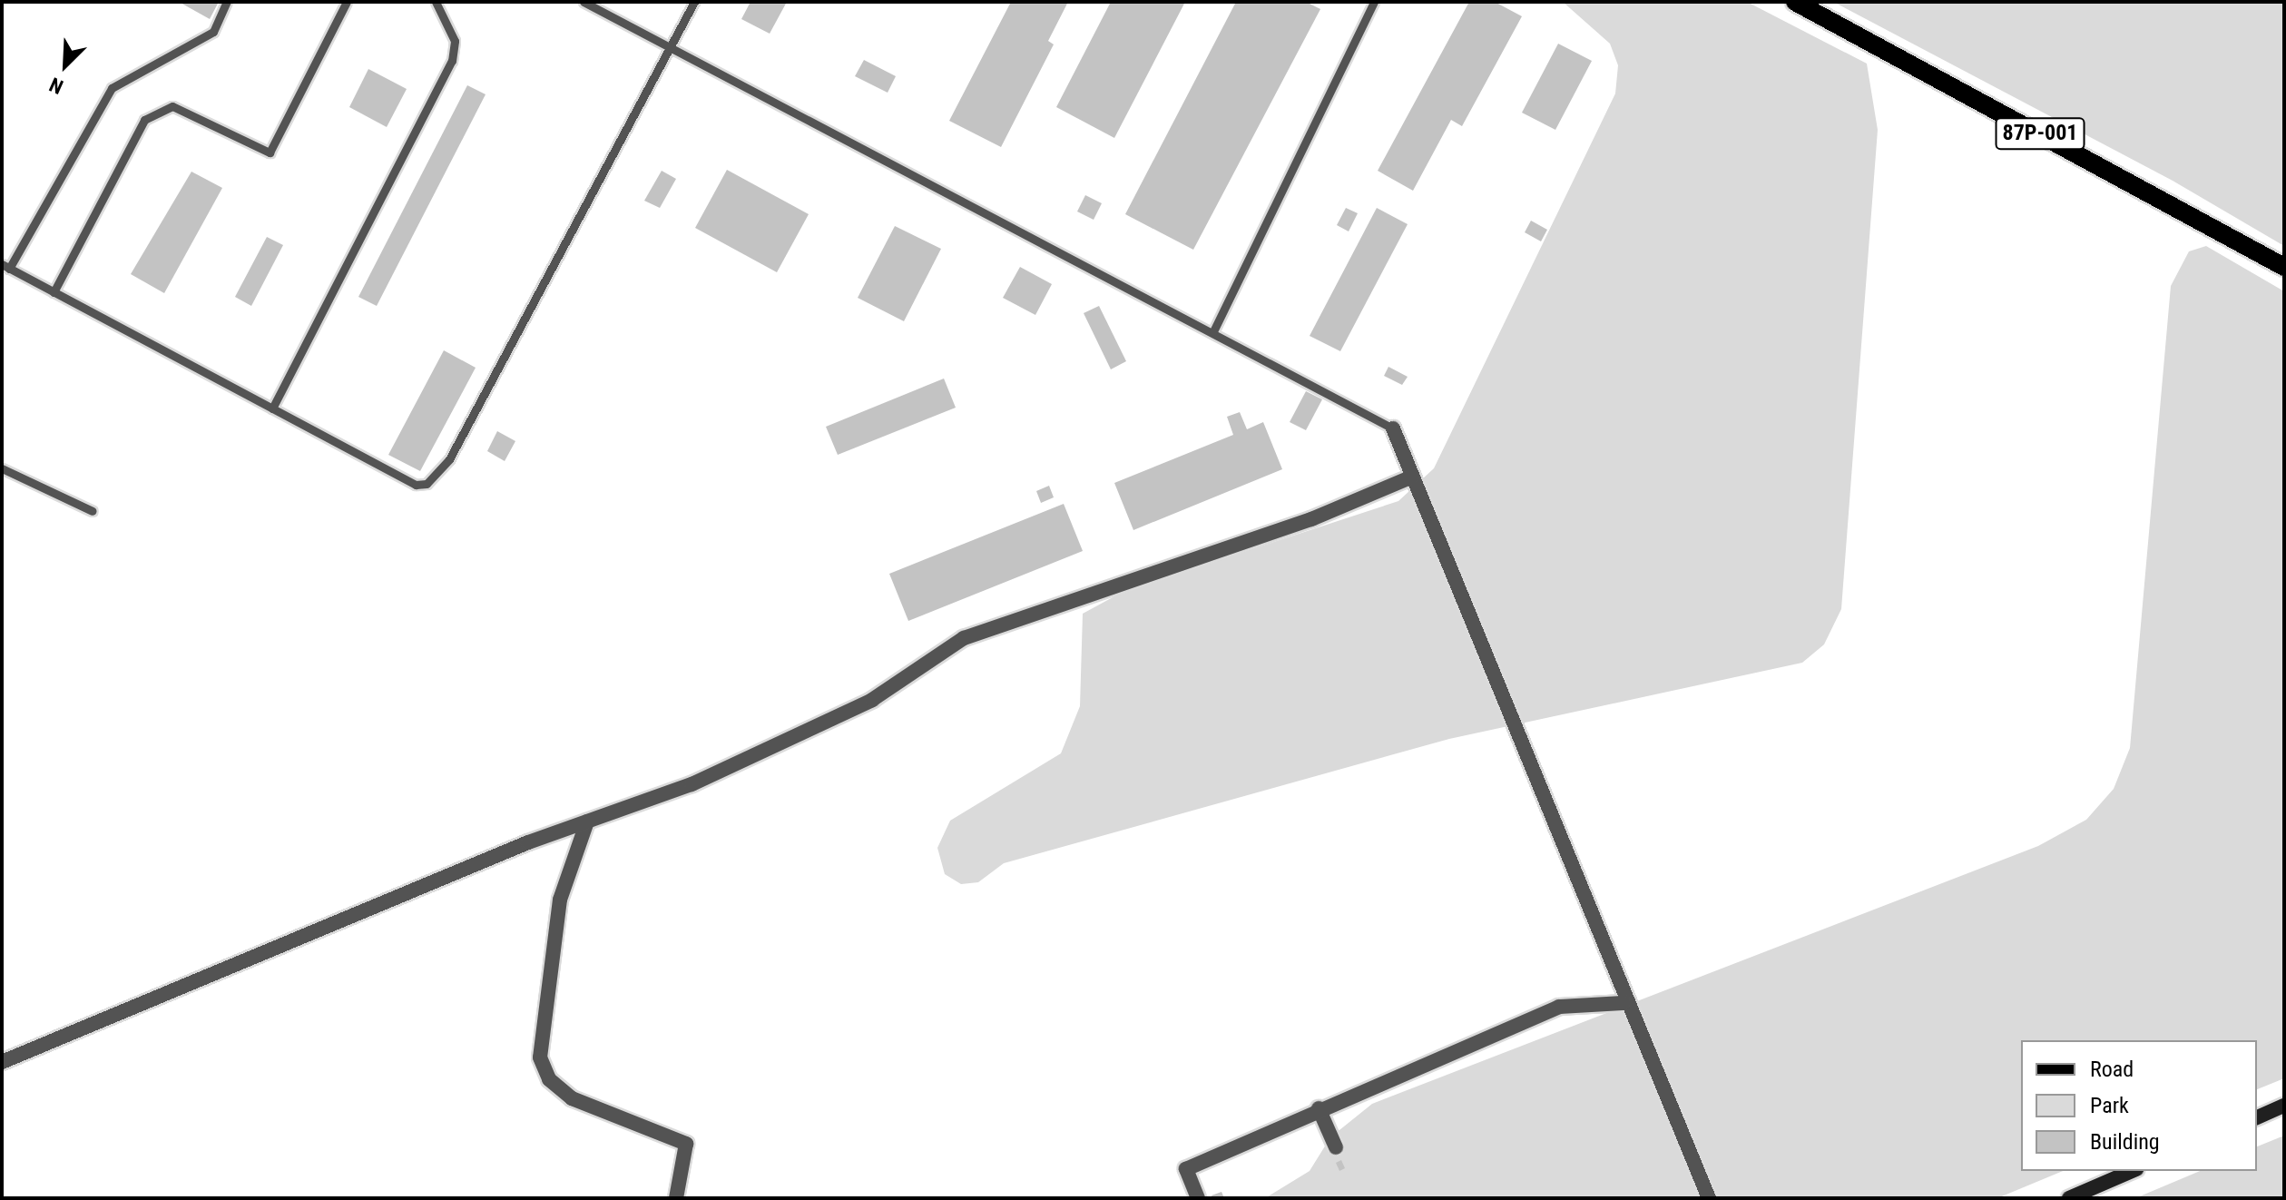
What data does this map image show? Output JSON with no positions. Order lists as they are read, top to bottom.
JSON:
{
  "streets": {
    "main road": ["87Р-001"]
  },
  "legend": ["Road", "Park", "Building"],
  "north": "bottom left"
}
